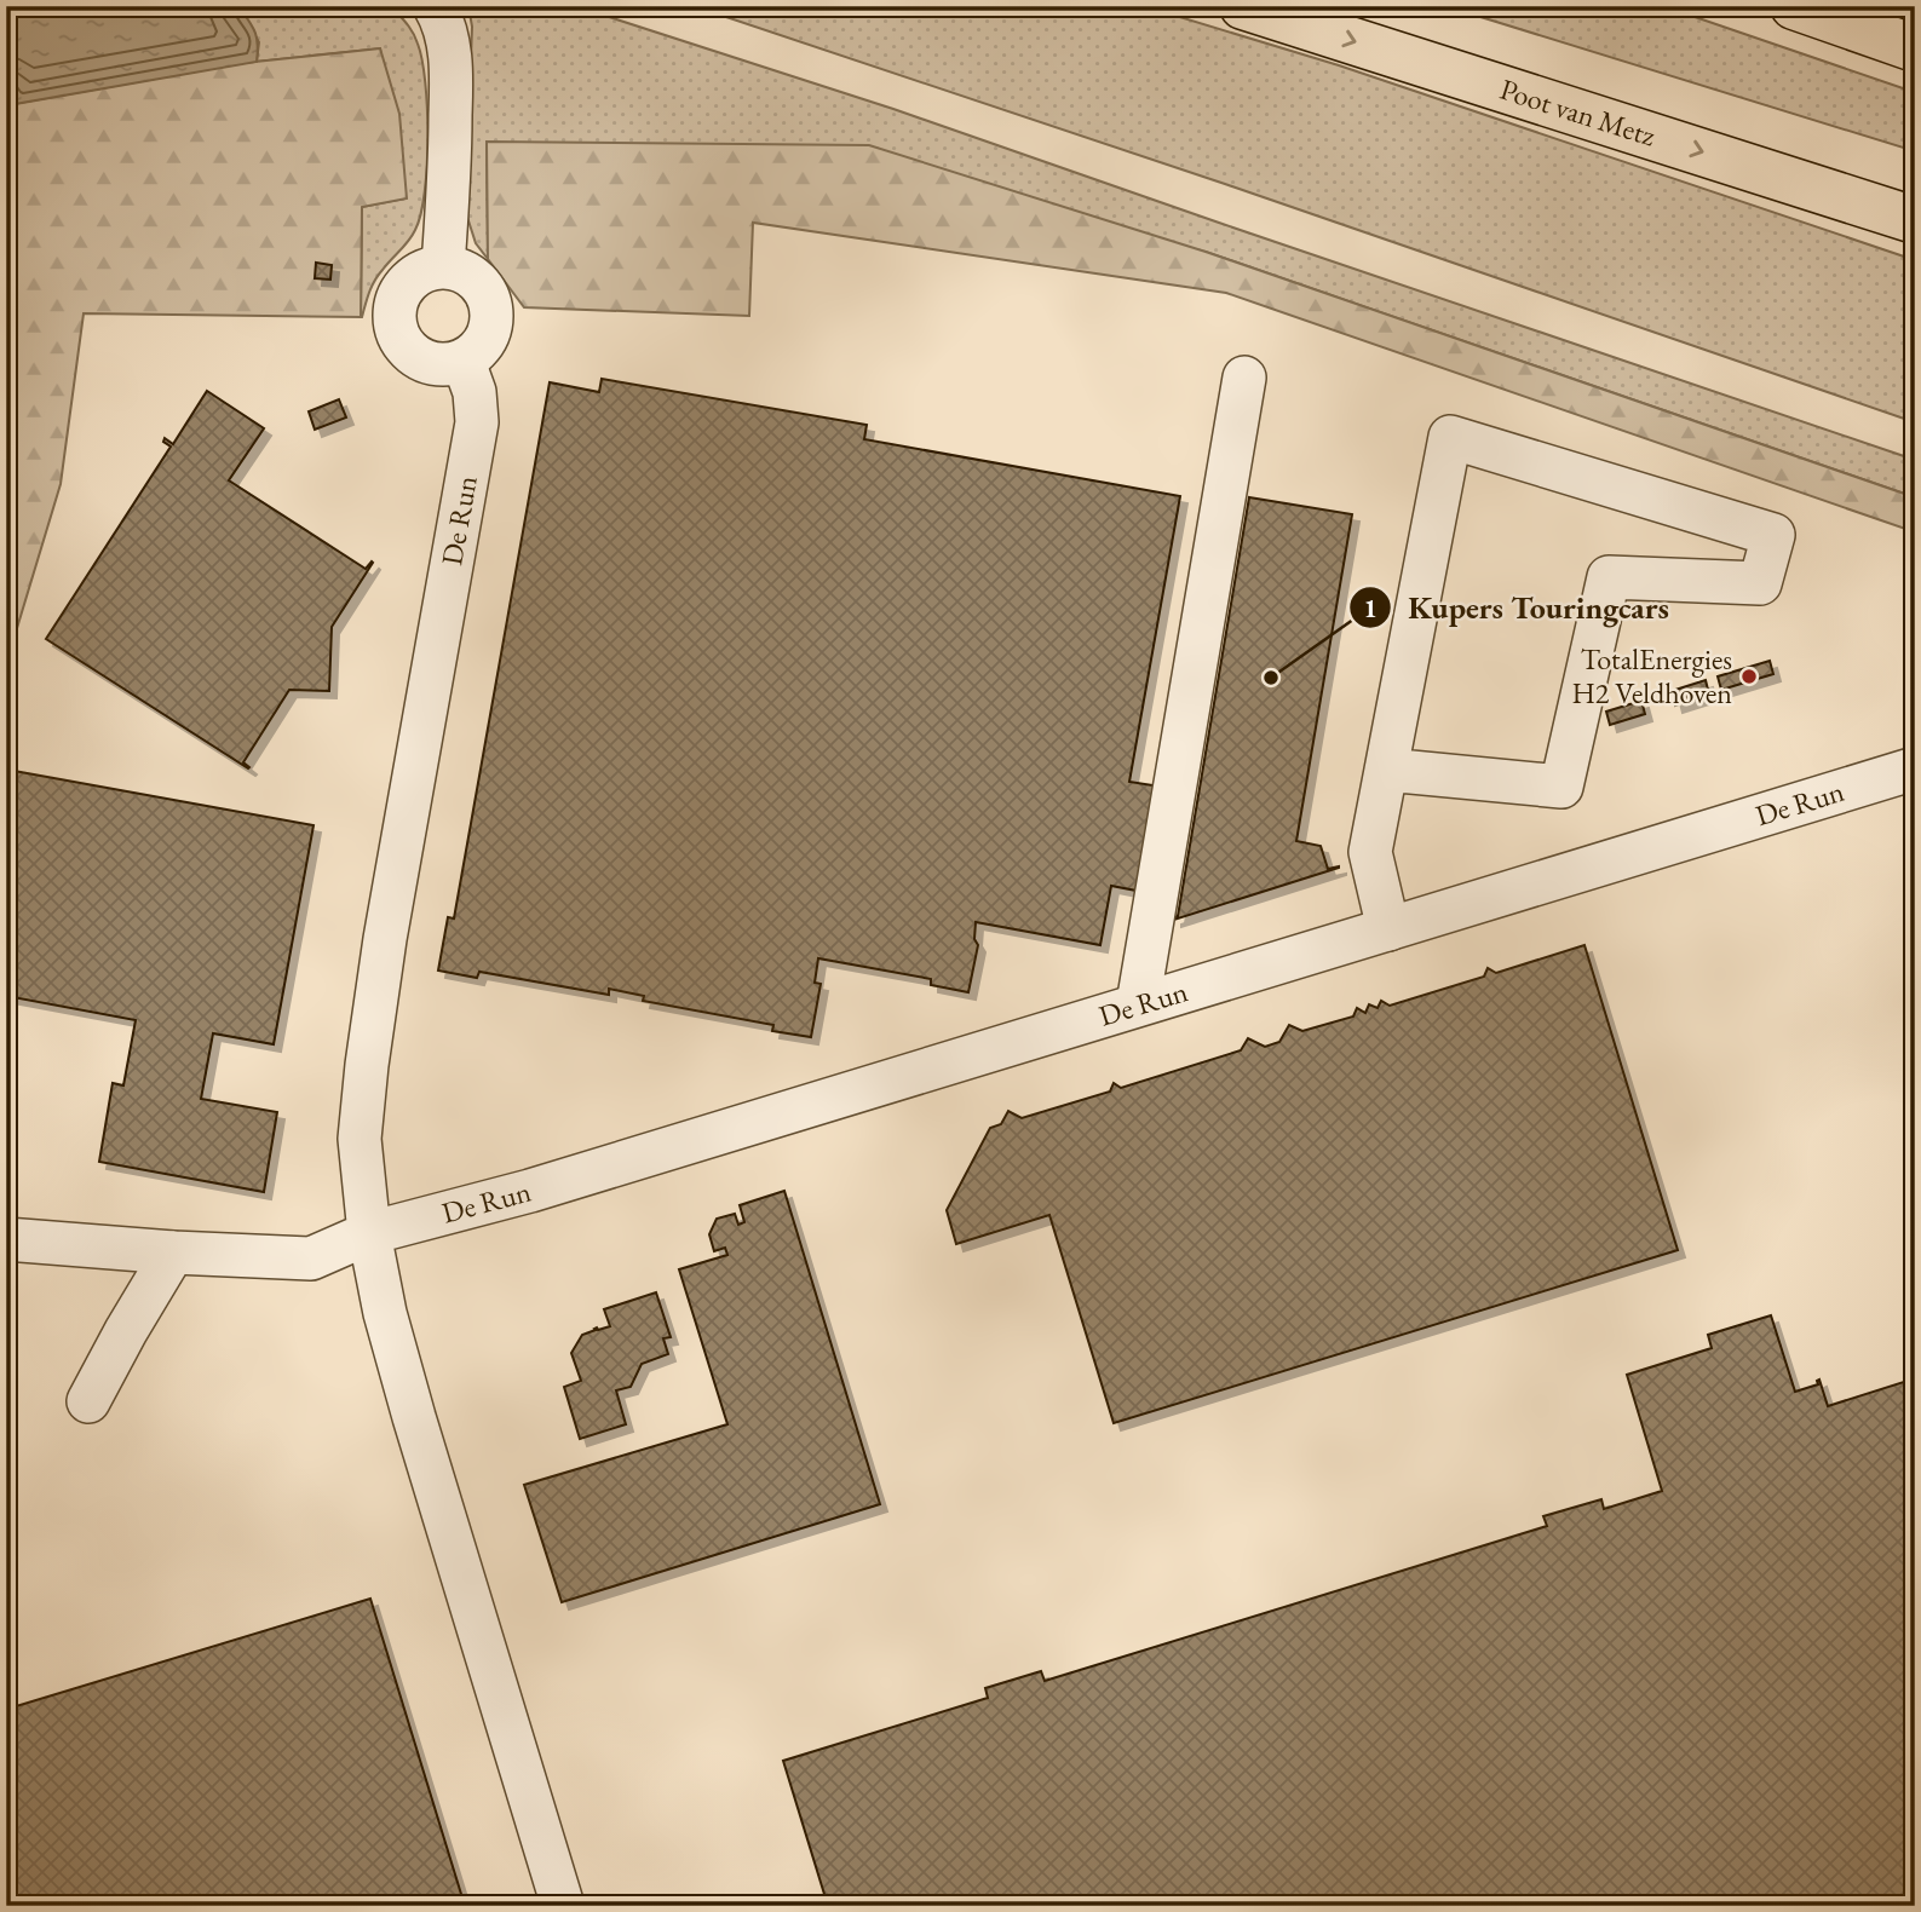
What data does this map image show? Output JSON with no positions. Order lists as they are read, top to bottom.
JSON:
{
  "streets": {
    "highway": ["Poot van Metz"],
    "street": ["De Run"]
  },
  "one_way": ["Poot van Metz"],
  "places": ["TotalEnergies H2 Veldhoven", "Kupers Touringcars"]
}
